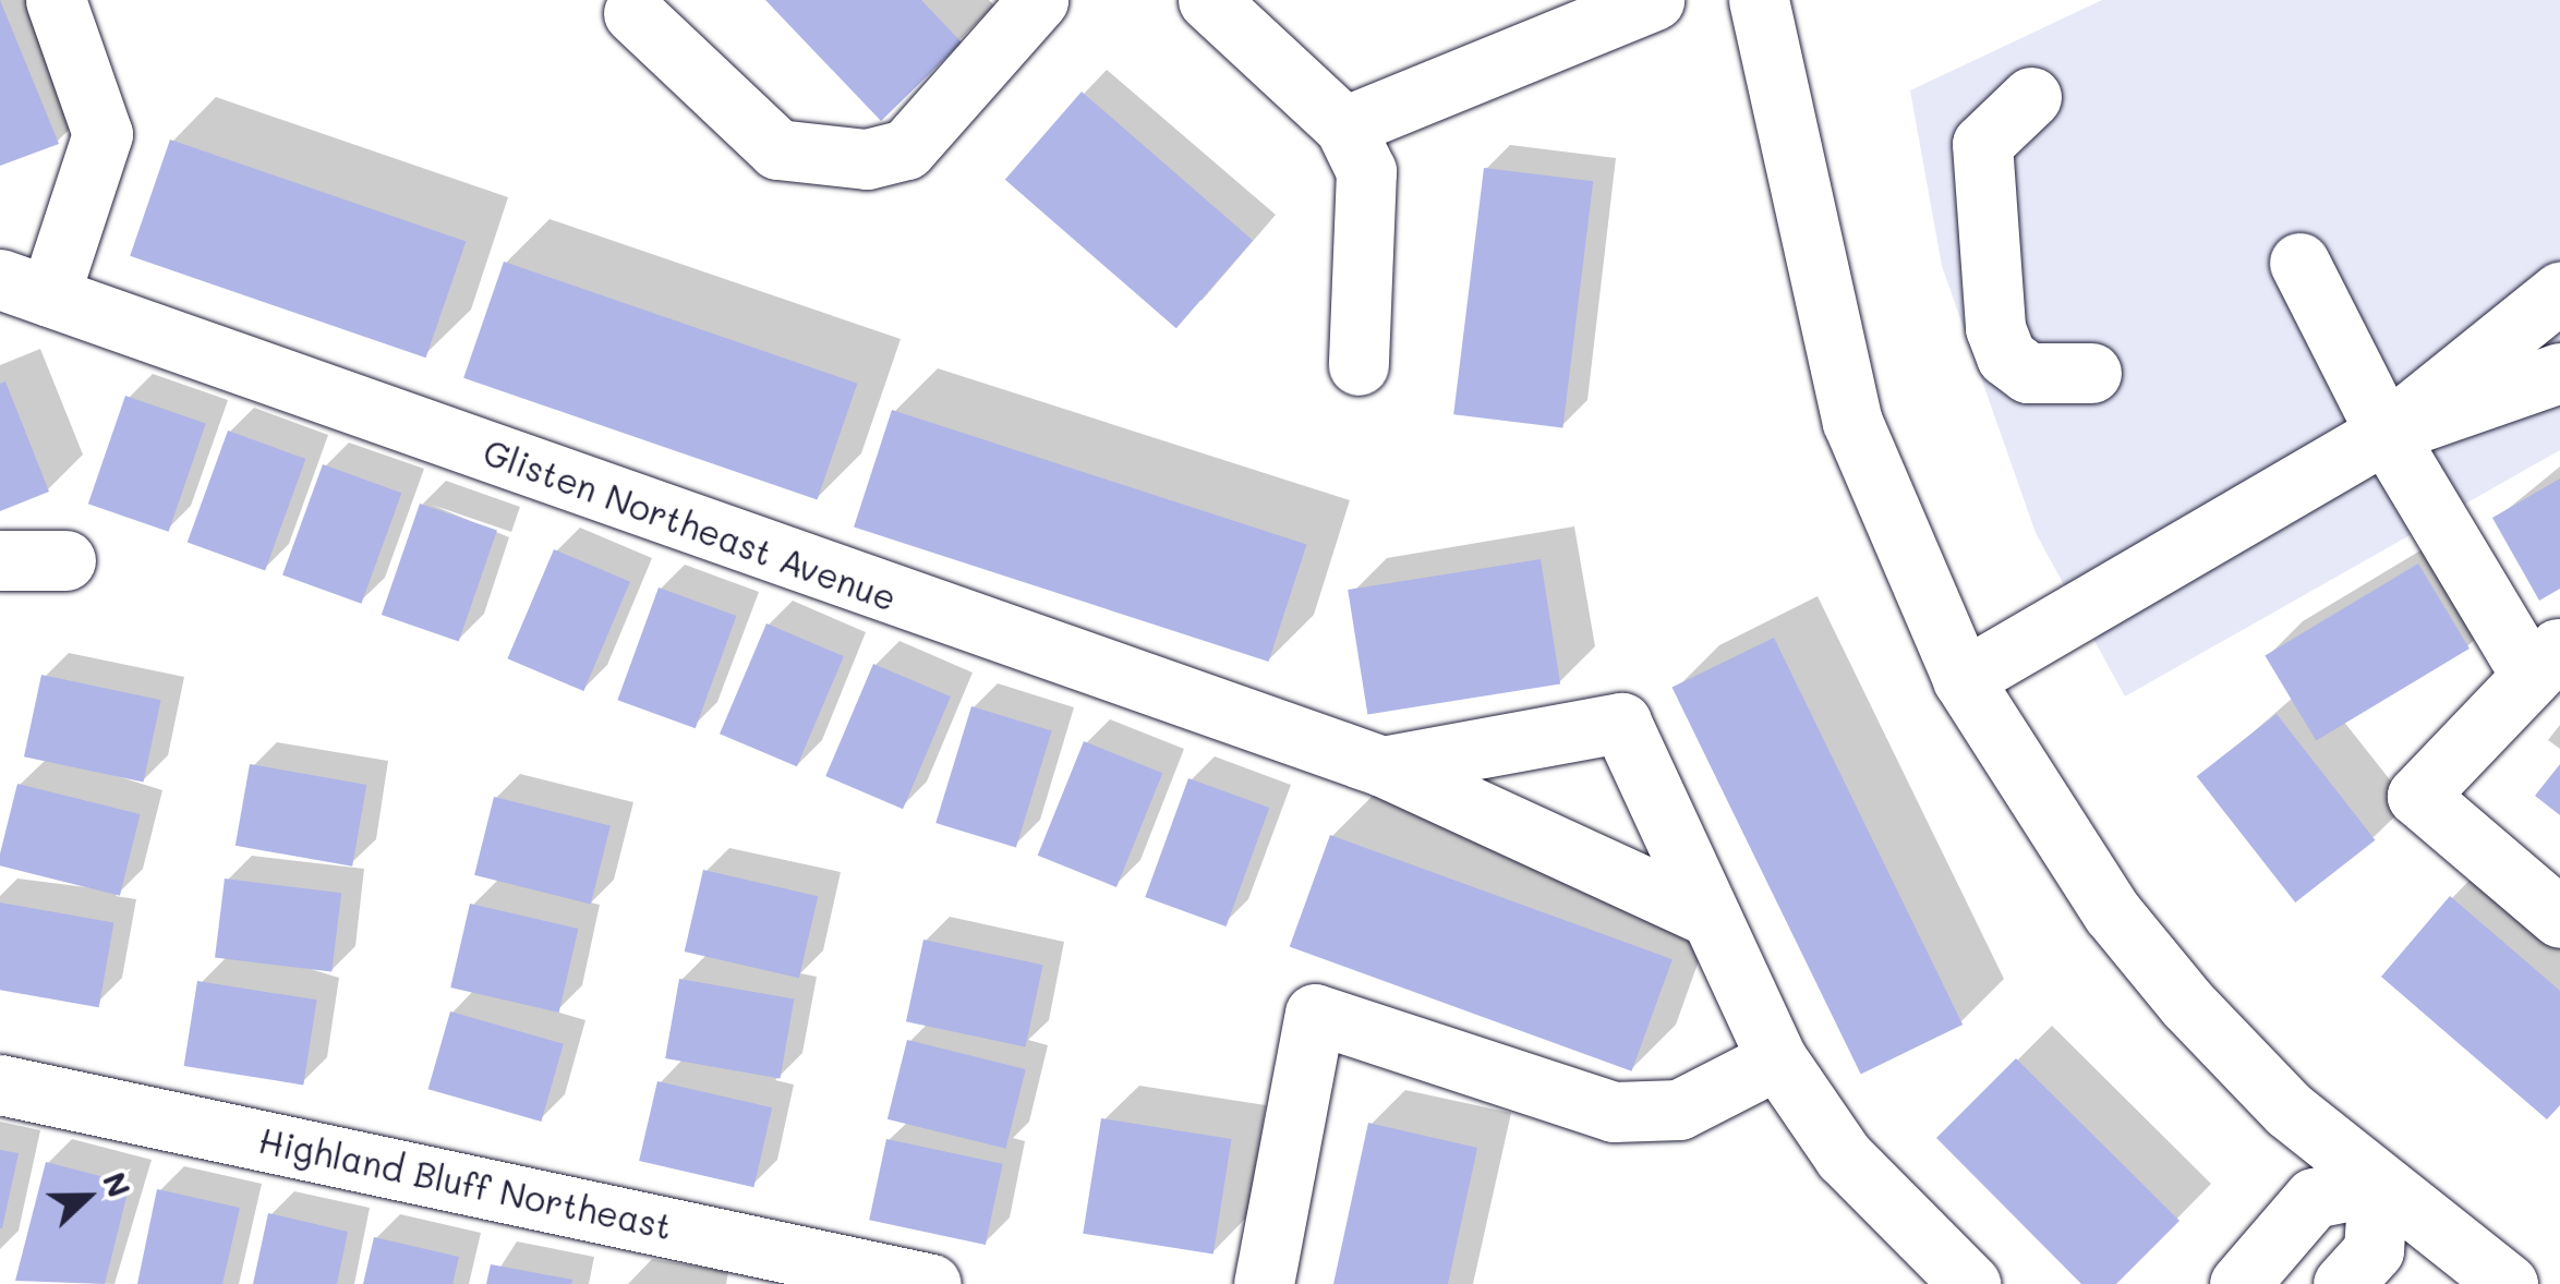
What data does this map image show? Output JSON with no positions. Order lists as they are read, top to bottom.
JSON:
{
  "streets": {
    "street": ["Glisten Northeast Avenue", "Highland Bluff Northeast"]
  },
  "north": "right"
}
